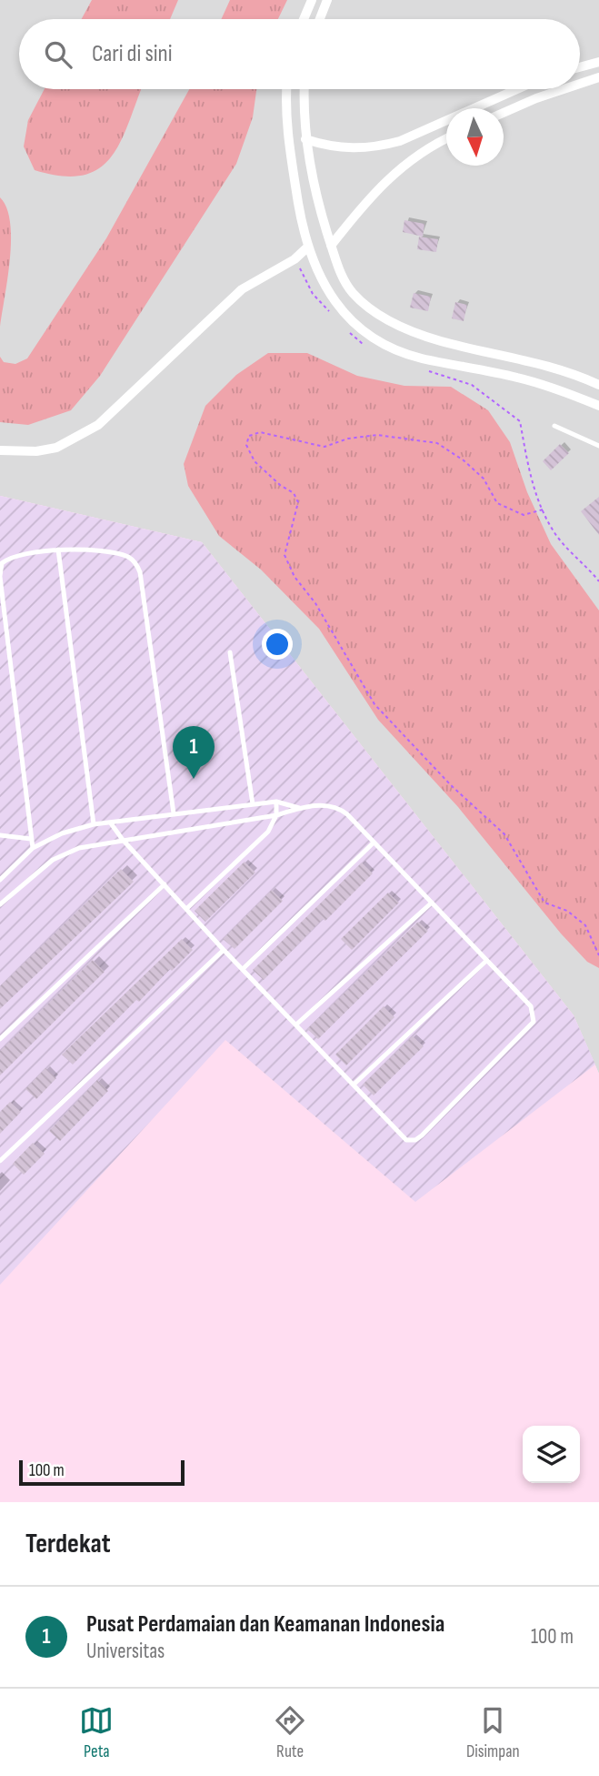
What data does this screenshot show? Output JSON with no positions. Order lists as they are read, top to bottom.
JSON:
{
  "scale_bar": "100 m",
  "north": "bottom",
  "page": {
    "search": "Cari di sini",
    "pins": "1",
    "scale": "100 m",
    "heading": "Terdekat",
    "list": [
      {
        "mark": "1",
        "name": "Pusat Perdamaian dan Keamanan Indonesia",
        "note": "Universitas",
        "value": "100 m"
      }
    ],
    "nav": ["Peta", "Rute", "Disimpan"]
  }
}
